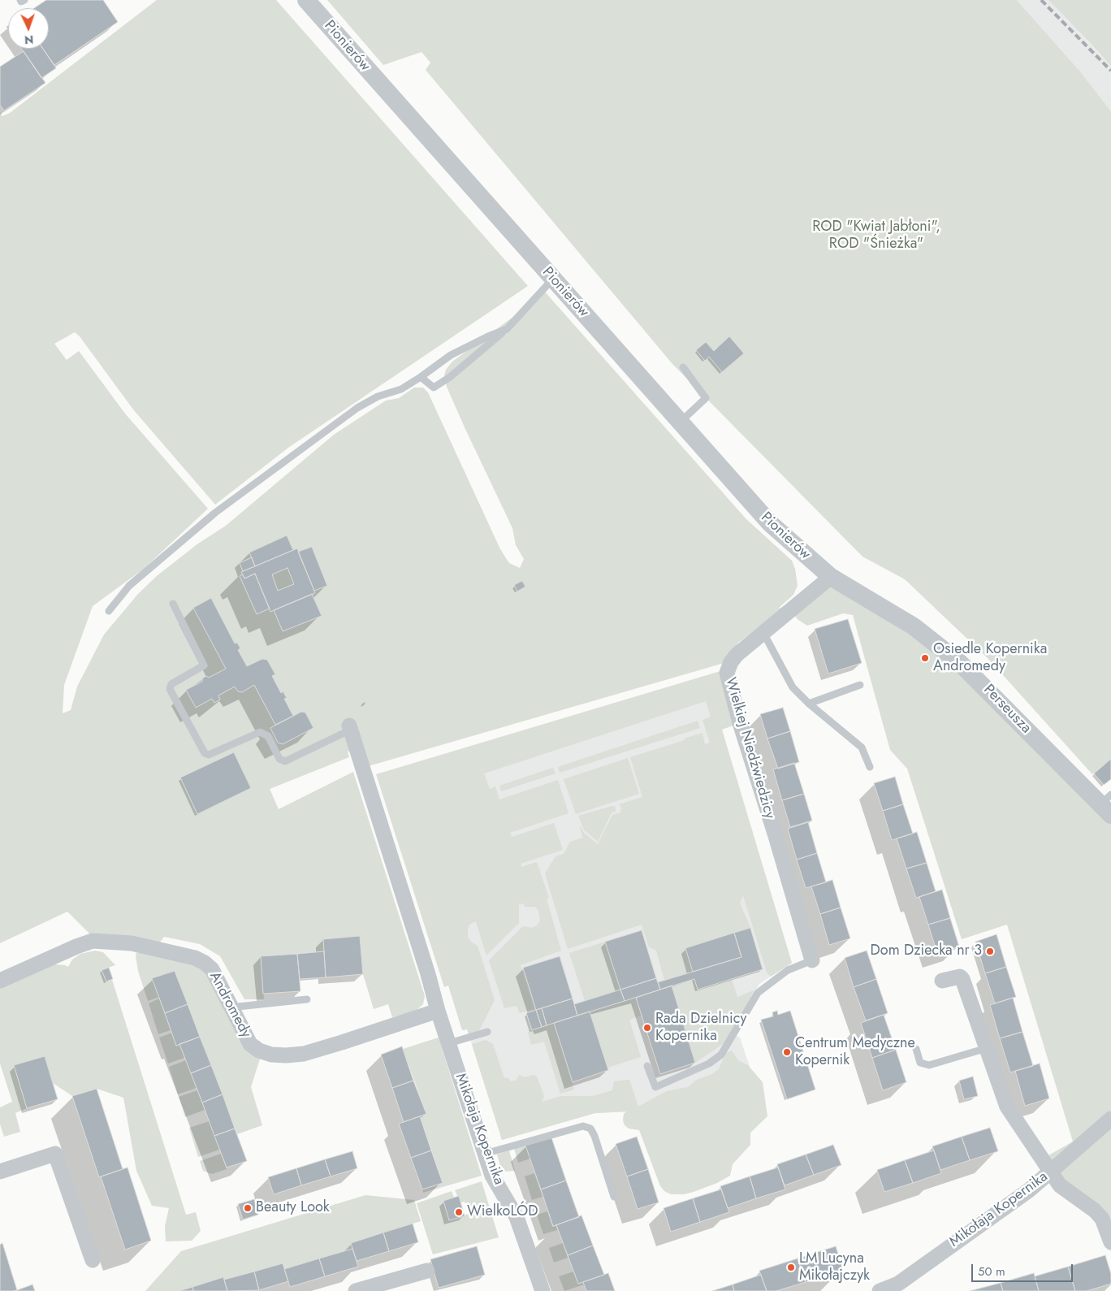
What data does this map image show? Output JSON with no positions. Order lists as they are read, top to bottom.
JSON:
{
  "streets": {
    "street": [
      "Pionierów",
      "Perseusza",
      "Wielkiej Niedźwiedzicy",
      "Andromedy",
      "Mikołaja Kopernika"
    ]
  },
  "crossings": [
    ["Pionierów", "Perseusza"],
    ["Pionierów", "Wielkiej Niedźwiedzicy"],
    ["Perseusza", "Wielkiej Niedźwiedzicy"],
    ["Andromedy", "Mikołaja Kopernika"]
  ],
  "parks": ["ROD \"Kwiat Jabłoni\", ROD \"Śnieżka\""],
  "places": [
    "Osiedle Kopernika Andromedy",
    "Dom Dziecka nr 3",
    "Rada Dzielnicy Kopernika",
    "Centrum Medyczne Kopernik",
    "Beauty Look",
    "WielkoLÓD",
    "LM Lucyna Mikołajczyk"
  ],
  "scale_bar": "50 m",
  "north": "bottom"
}
